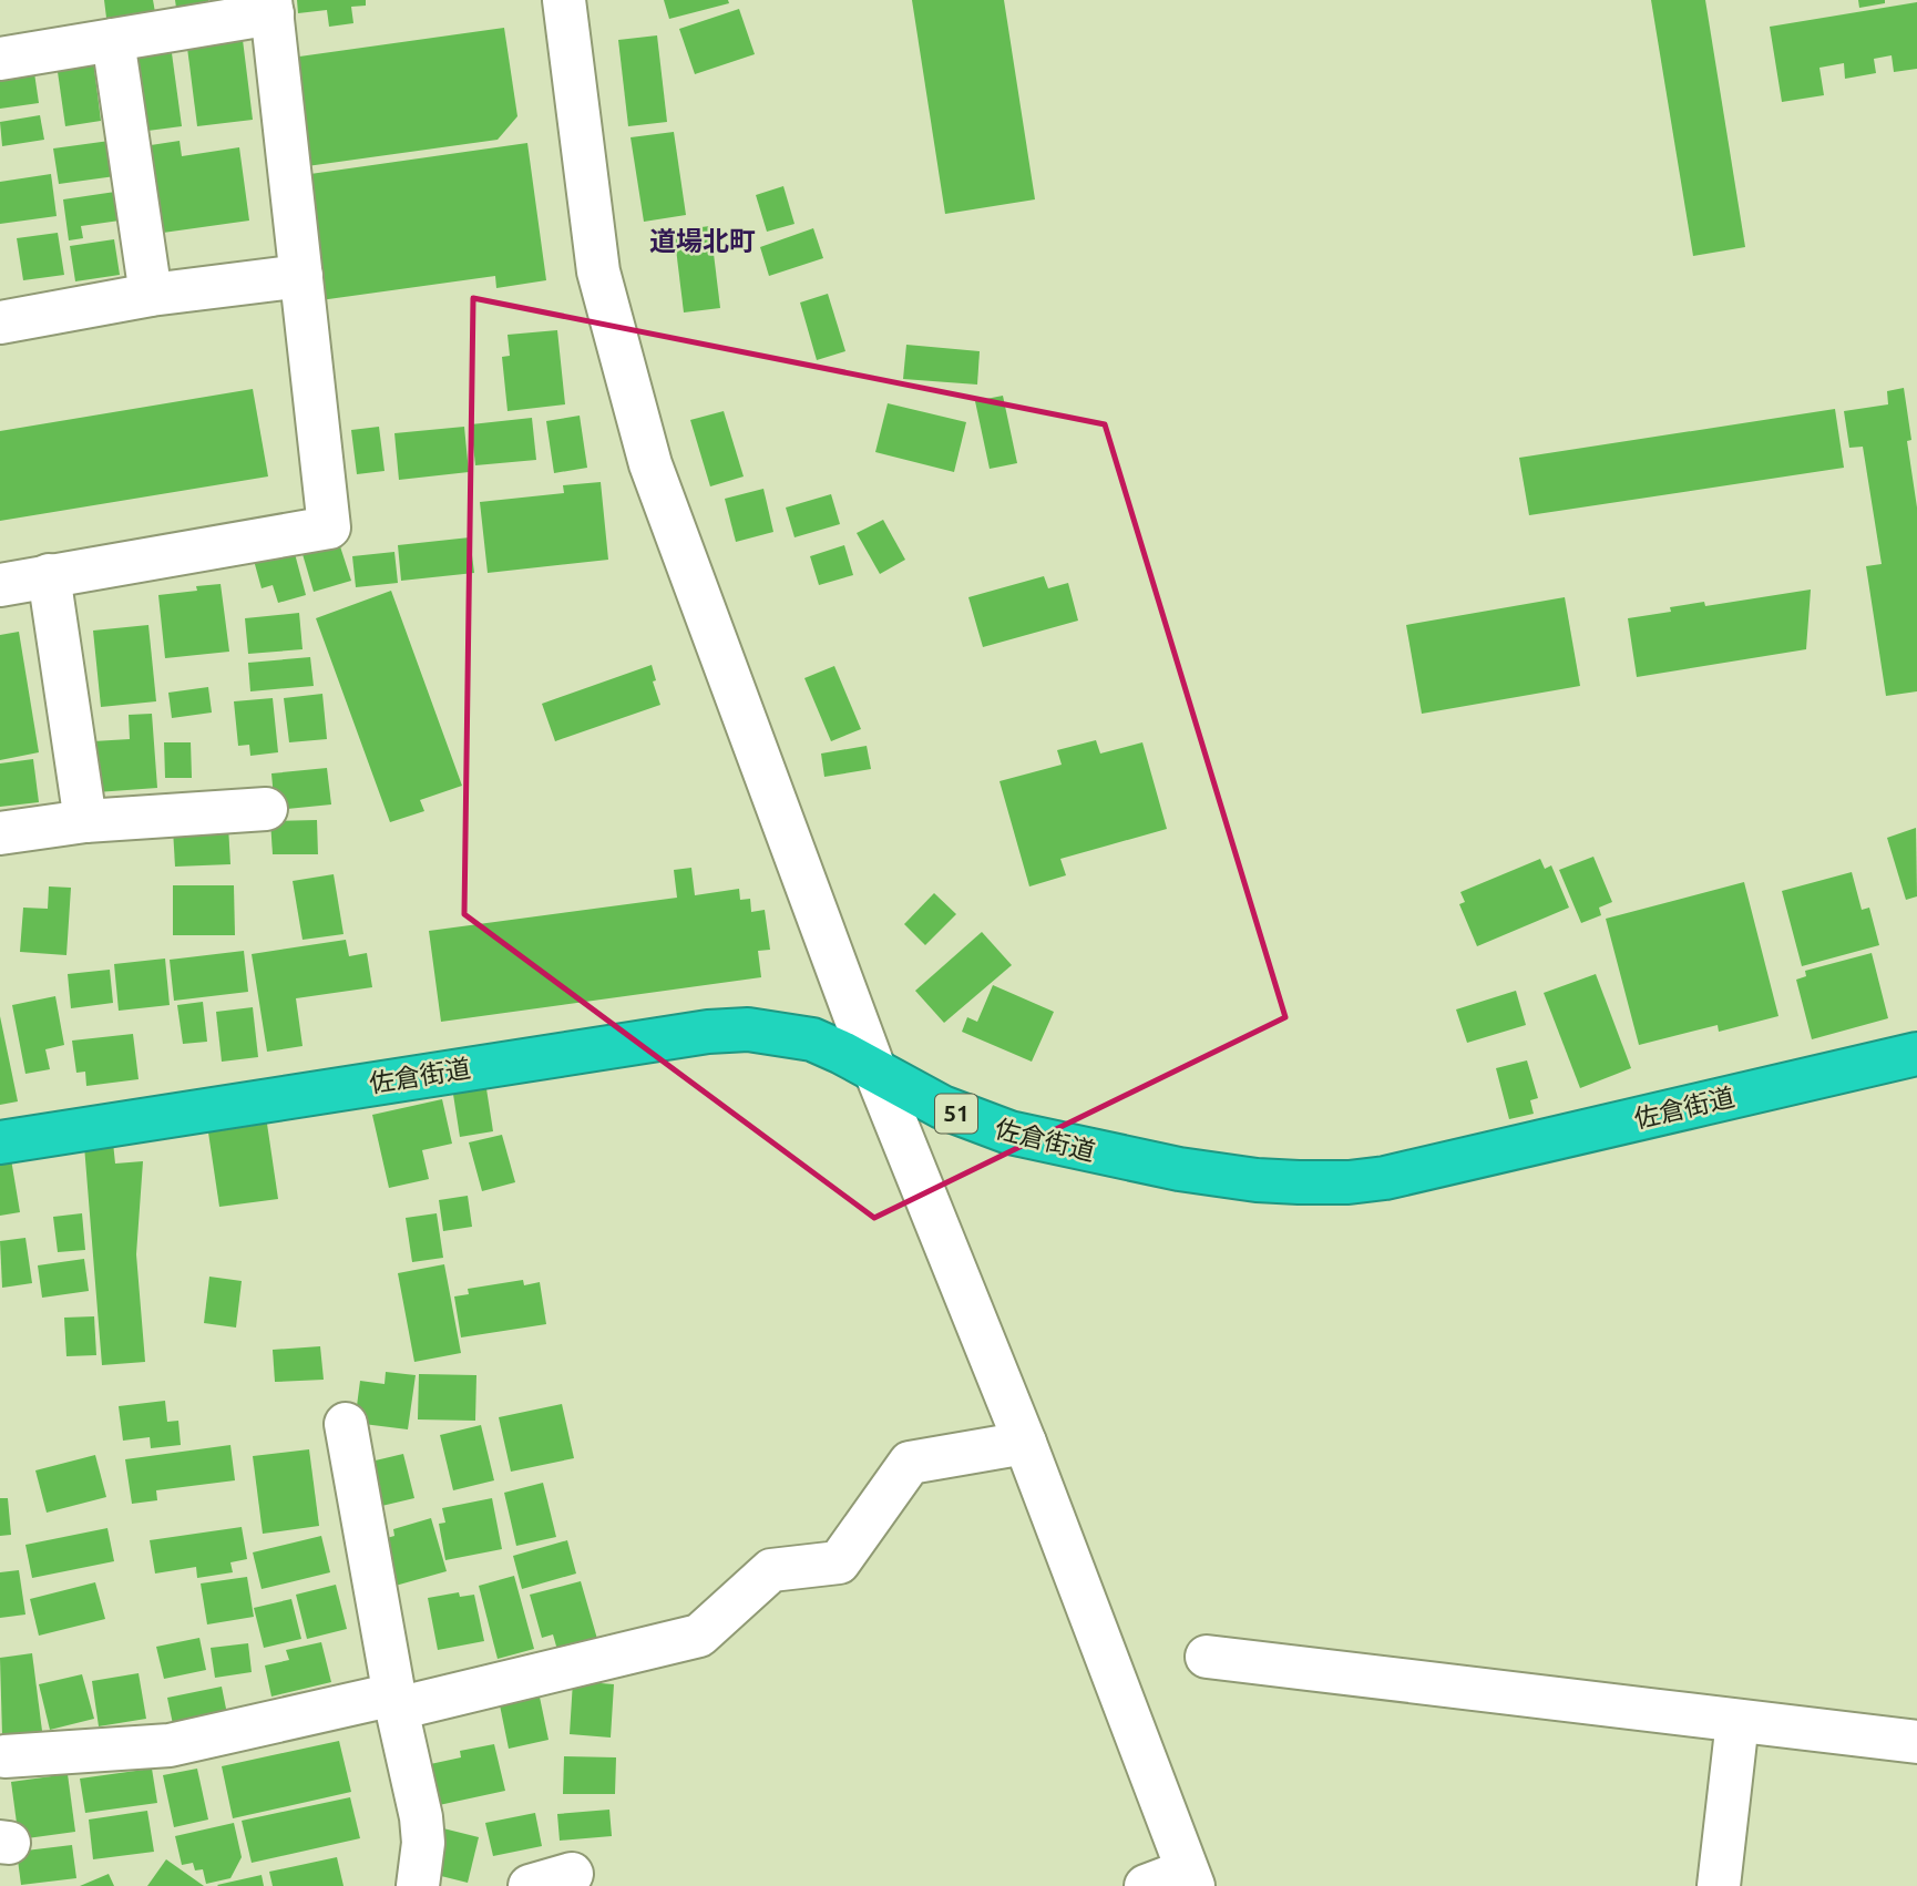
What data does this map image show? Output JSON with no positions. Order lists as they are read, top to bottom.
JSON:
{
  "streets": {
    "highway": ["佐倉街道", "51"]
  },
  "districts": ["道場北町"]
}
